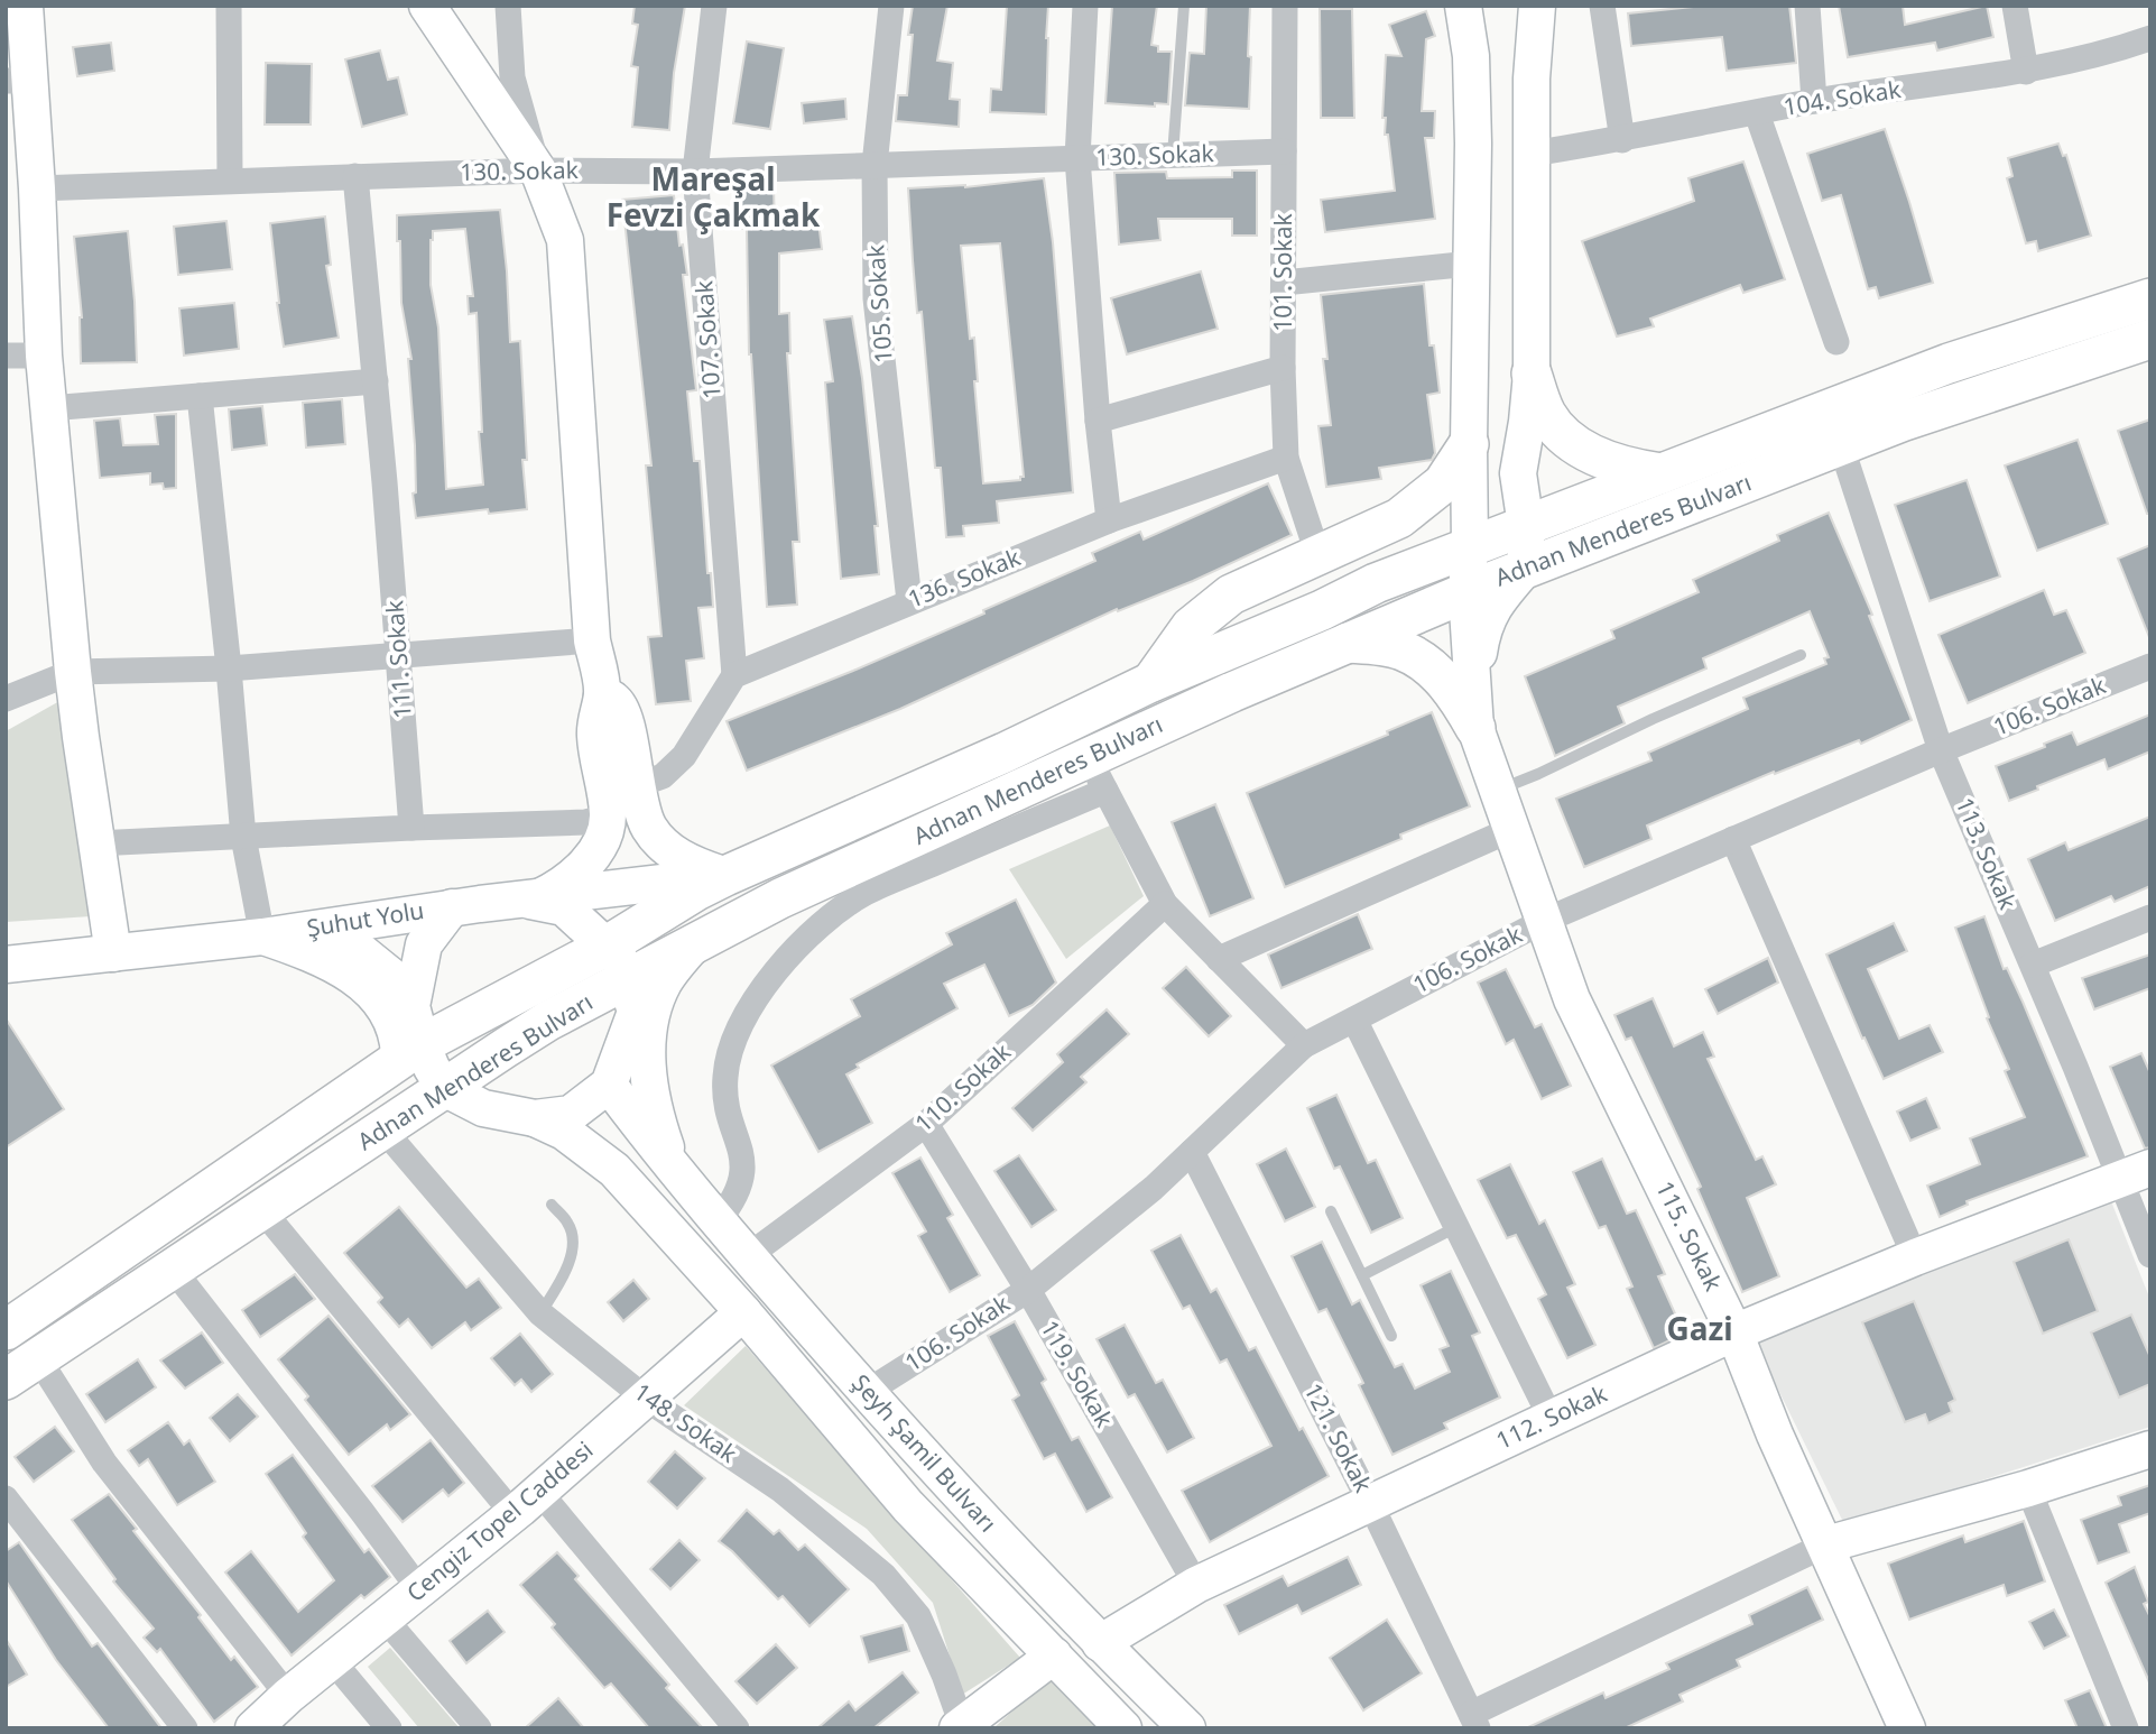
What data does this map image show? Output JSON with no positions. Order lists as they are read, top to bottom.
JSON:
{
  "streets": {
    "main road": [
      "Adnan Menderes Bulvarı",
      "Şuhut Yolu",
      "115. Sokak",
      "112. Sokak",
      "Şeyh Şamil Bulvarı",
      "Cengiz Topel Caddesi"
    ],
    "street": [
      "104. Sokak",
      "130. Sokak",
      "101. Sokak",
      "105. Sokak",
      "107. Sokak",
      "136. Sokak",
      "111. Sokak",
      "106. Sokak",
      "113. Sokak",
      "110. Sokak",
      "119. Sokak",
      "148. Sokak",
      "121. Sokak"
    ]
  },
  "crossings": [
    ["130. Sokak", "101. Sokak"],
    ["130. Sokak", "105. Sokak"],
    ["130. Sokak", "107. Sokak"],
    ["130. Sokak", "111. Sokak"],
    ["101. Sokak", "136. Sokak"],
    ["105. Sokak", "136. Sokak"],
    ["107. Sokak", "136. Sokak"],
    ["Adnan Menderes Bulvarı", "113. Sokak"],
    ["Adnan Menderes Bulvarı", "Şuhut Yolu"],
    ["Adnan Menderes Bulvarı", "115. Sokak"],
    ["Adnan Menderes Bulvarı", "148. Sokak"],
    ["106. Sokak", "113. Sokak"],
    ["106. Sokak", "115. Sokak"],
    ["106. Sokak", "119. Sokak"],
    ["106. Sokak", "121. Sokak"],
    ["106. Sokak", "Şeyh Şamil Bulvarı"],
    ["113. Sokak", "112. Sokak"],
    ["110. Sokak", "119. Sokak"],
    ["110. Sokak", "Şeyh Şamil Bulvarı"],
    ["115. Sokak", "112. Sokak"],
    ["119. Sokak", "112. Sokak"],
    ["112. Sokak", "121. Sokak"],
    ["112. Sokak", "Şeyh Şamil Bulvarı"],
    ["148. Sokak", "Cengiz Topel Caddesi"],
    ["Şeyh Şamil Bulvarı", "Cengiz Topel Caddesi"]
  ],
  "districts": ["Mareşal Fevzi Çakmak", "Gazi"]
}
